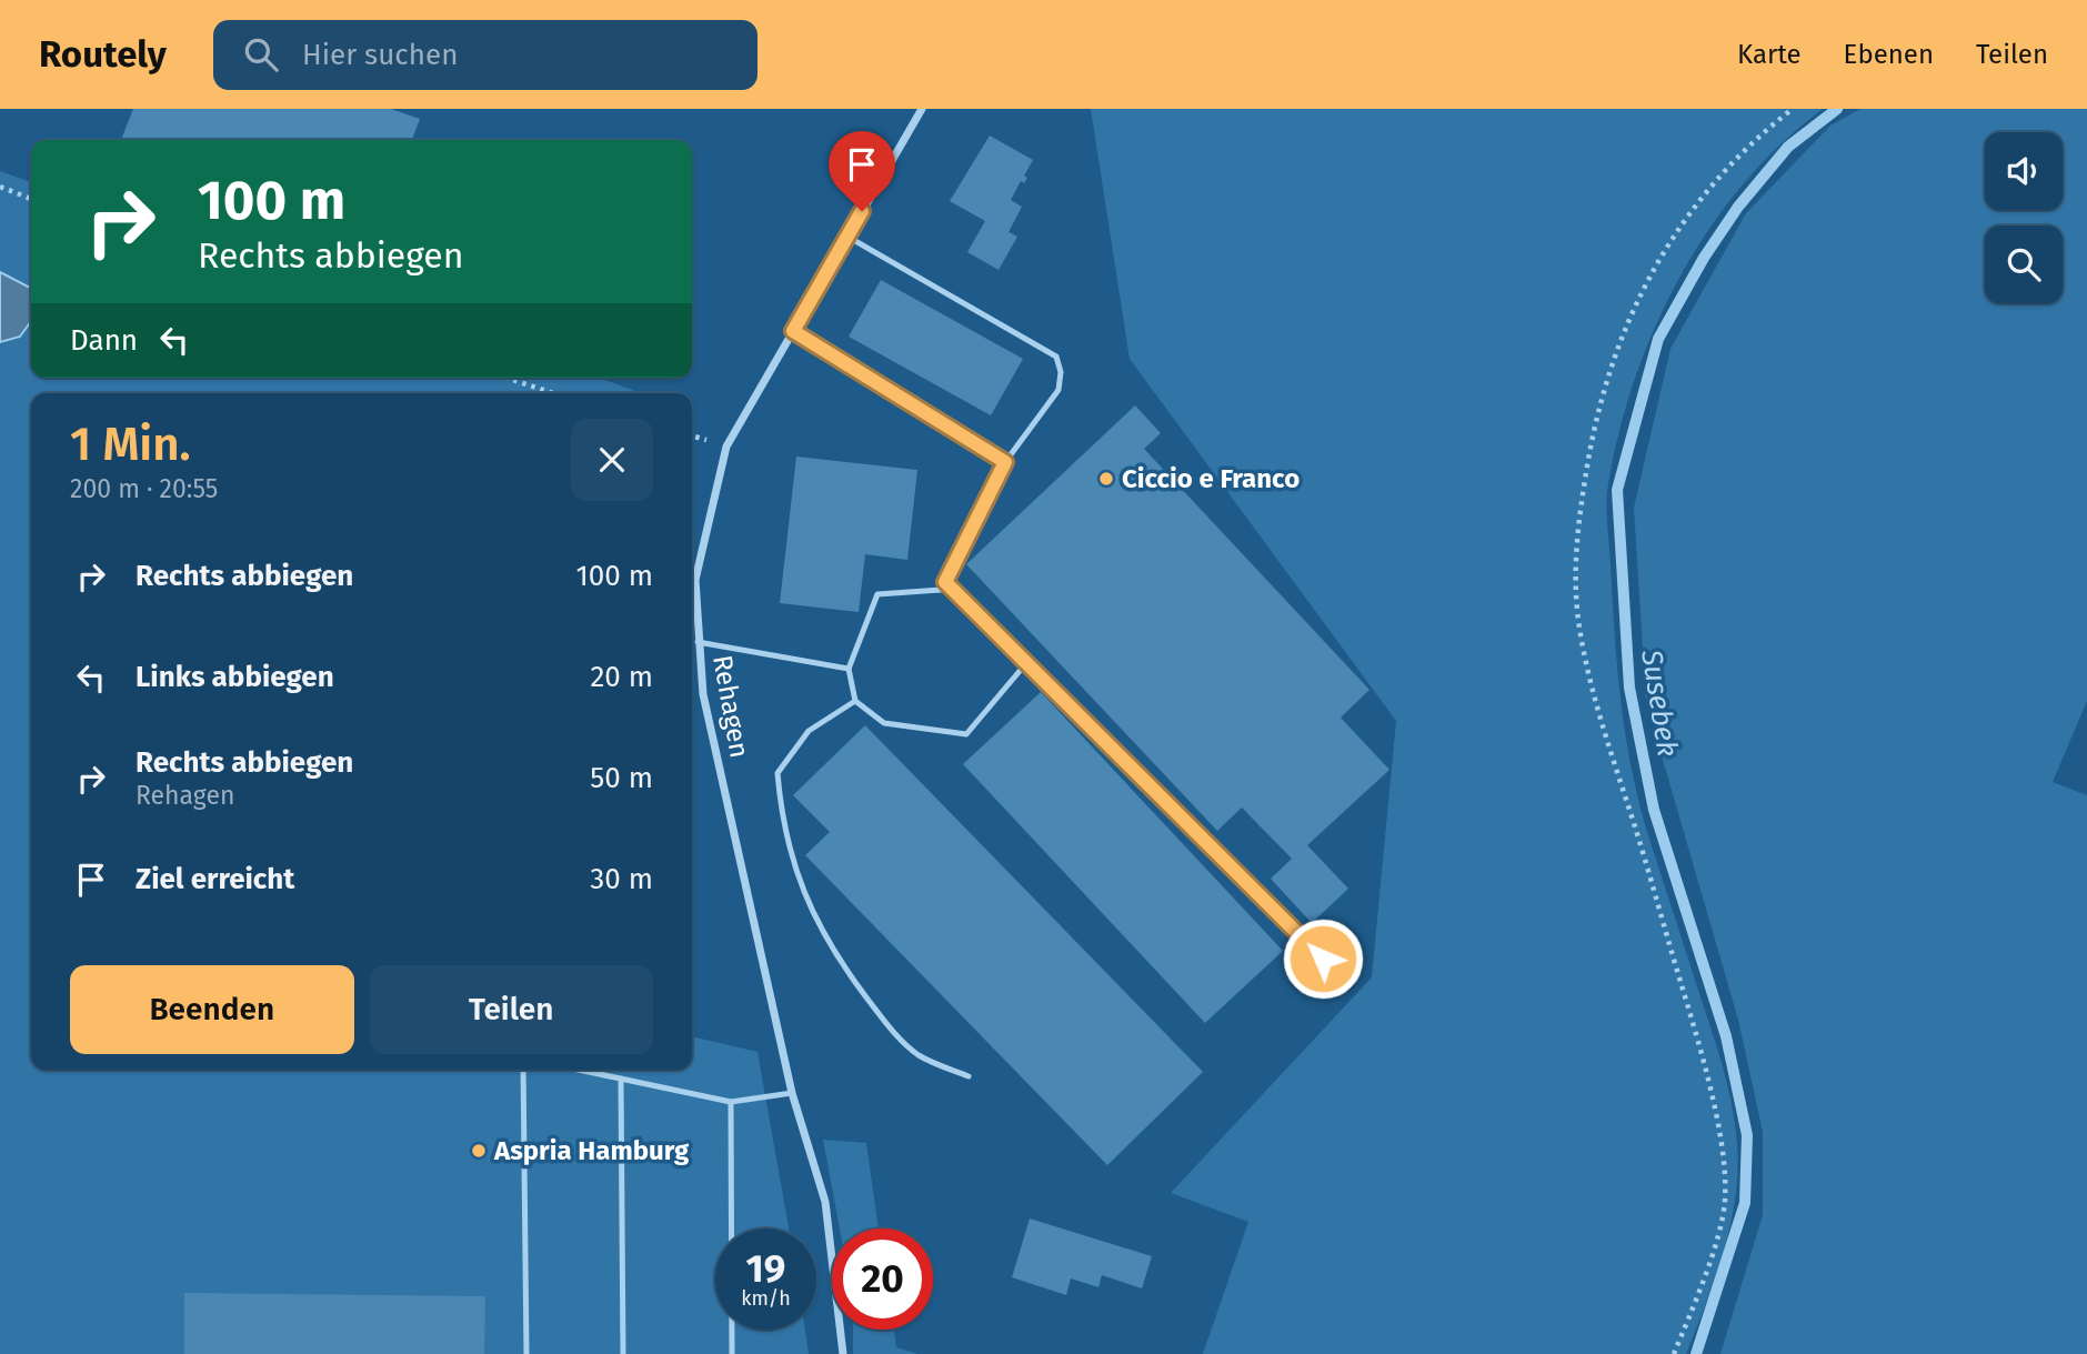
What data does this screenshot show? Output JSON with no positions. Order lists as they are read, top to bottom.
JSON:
{
  "streets": {
    "street": ["Rehagen"]
  },
  "water": ["Susebek"],
  "places": ["Ciccio e Franco", "Aspria Hamburg"],
  "page": {
    "header": "Routely",
    "search": "Hier suchen",
    "nav": ["Karte", "Ebenen", "Teilen"],
    "turn": ["100 m", "Rechts abbiegen"],
    "then": "Dann",
    "heading": ["1 Min.", "200 m · 20:55"],
    "list": [
      {
        "name": "Rechts abbiegen",
        "value": "100 m"
      },
      {
        "name": "Links abbiegen",
        "value": "20 m"
      },
      {
        "name": "Rechts abbiegen",
        "note": "Rehagen",
        "value": "50 m"
      },
      {
        "name": "Ziel erreicht",
        "value": "30 m"
      }
    ],
    "buttons": ["Beenden", "Teilen"],
    "speed": "19 km/h",
    "limit": "20"
  }
}
